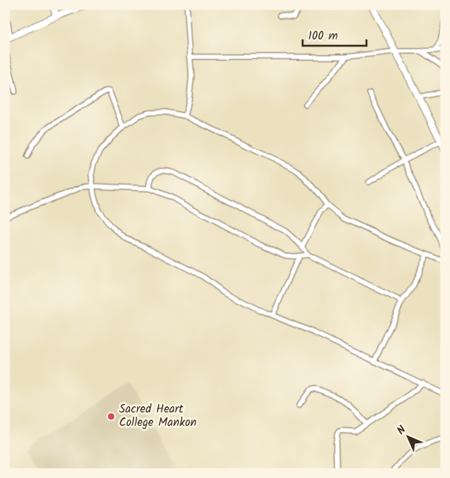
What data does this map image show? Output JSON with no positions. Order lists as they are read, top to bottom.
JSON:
{
  "places": ["Sacred Heart College Mankon"],
  "scale_bar": "100 m",
  "north": "top left"
}
